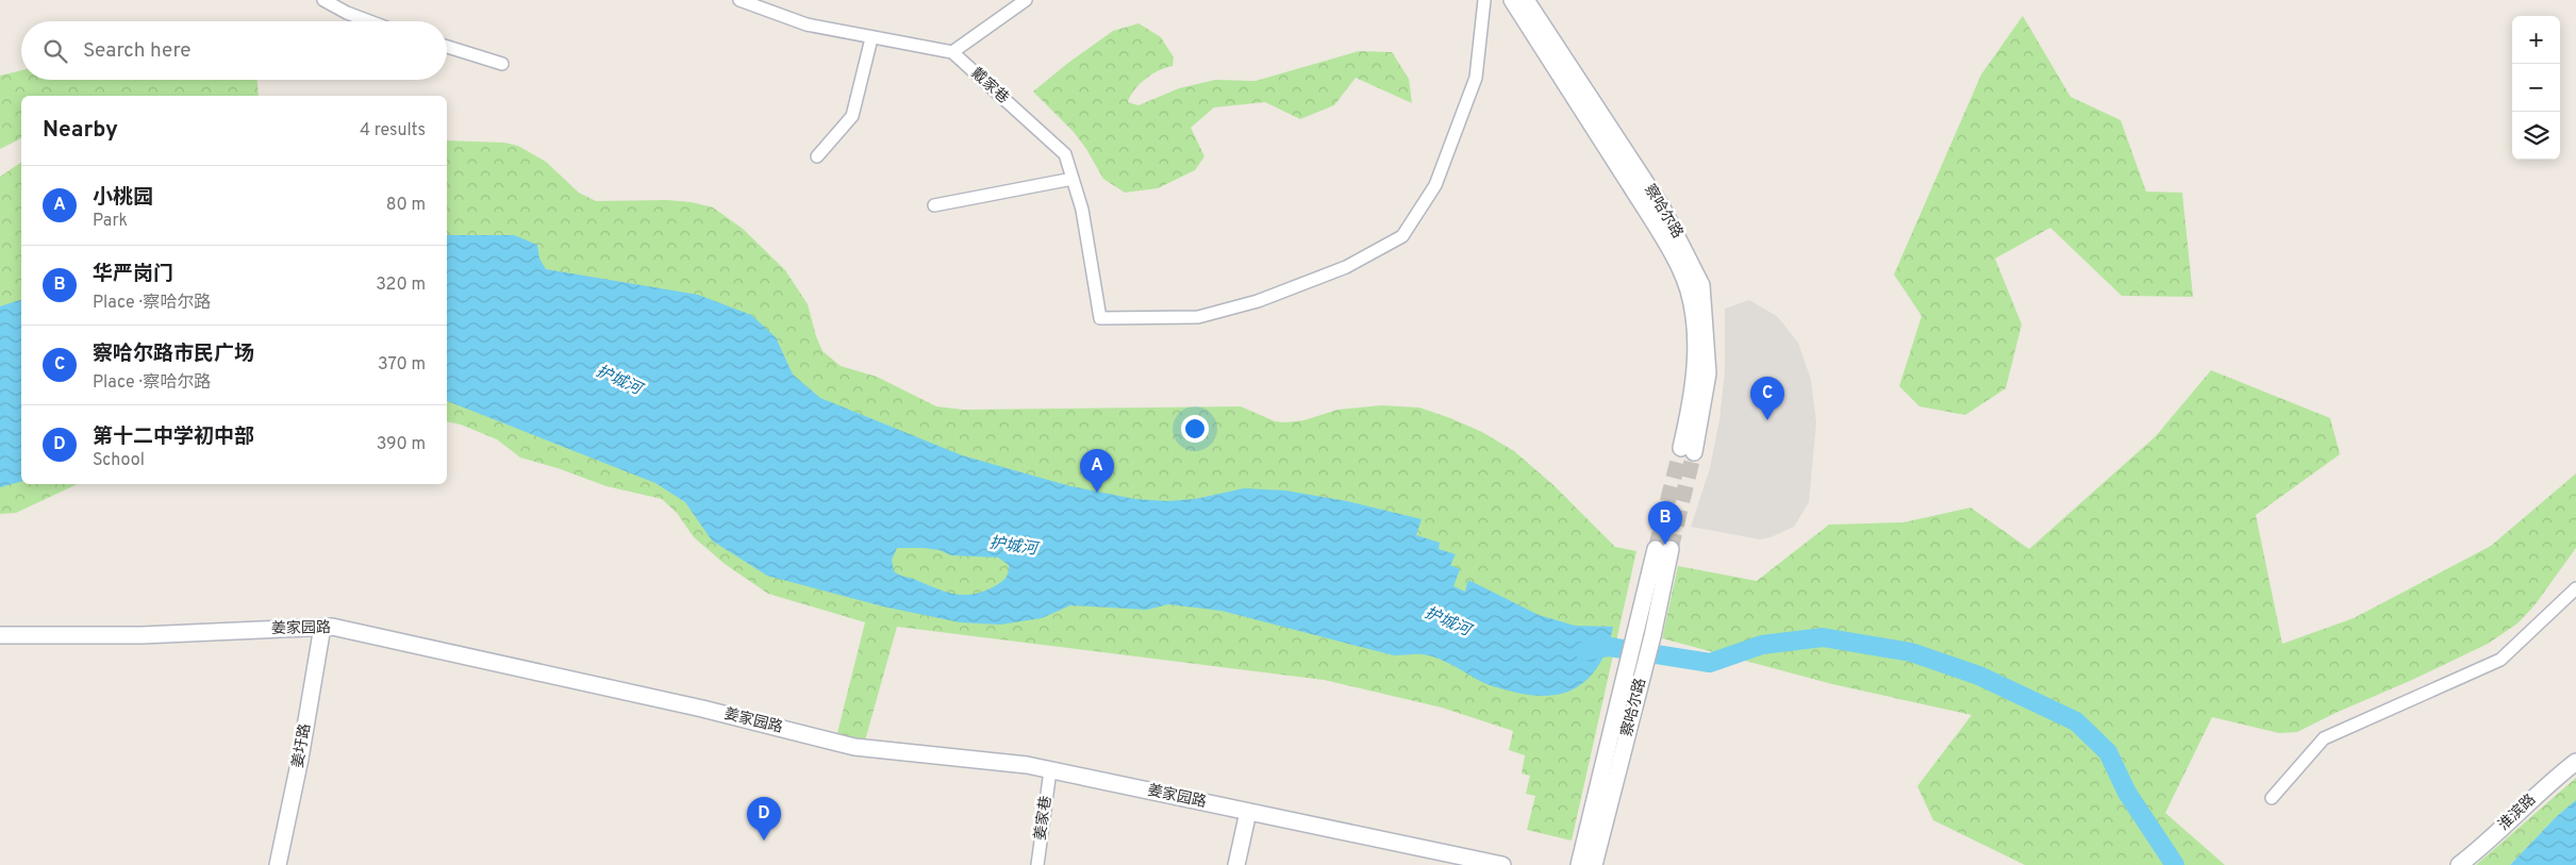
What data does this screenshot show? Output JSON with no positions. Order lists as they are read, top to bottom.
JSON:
{
  "streets": {
    "street": [
      "戴家巷",
      "察哈尔路",
      "姜家园路",
      "姜圩路",
      "淮滨路",
      "姜家巷"
    ]
  },
  "crossings": [
    ["姜家园路", "姜圩路"],
    ["姜家园路", "姜家巷"]
  ],
  "water": ["护城河"],
  "page": {
    "map_buttons": ["+", "−"],
    "search": "Search here",
    "heading": ["Nearby", "4 results"],
    "list": [
      {
        "mark": "A",
        "name": "小桃园",
        "note": "Park",
        "value": "80 m"
      },
      {
        "mark": "B",
        "name": "华严岗门",
        "note": "Place · 察哈尔路",
        "value": "320 m"
      },
      {
        "mark": "C",
        "name": "察哈尔路市民广场",
        "note": "Place · 察哈尔路",
        "value": "370 m"
      },
      {
        "mark": "D",
        "name": "第十二中学初中部",
        "note": "School",
        "value": "390 m"
      }
    ],
    "pins": [
      "C",
      "A",
      "B",
      "D"
    ]
  }
}
